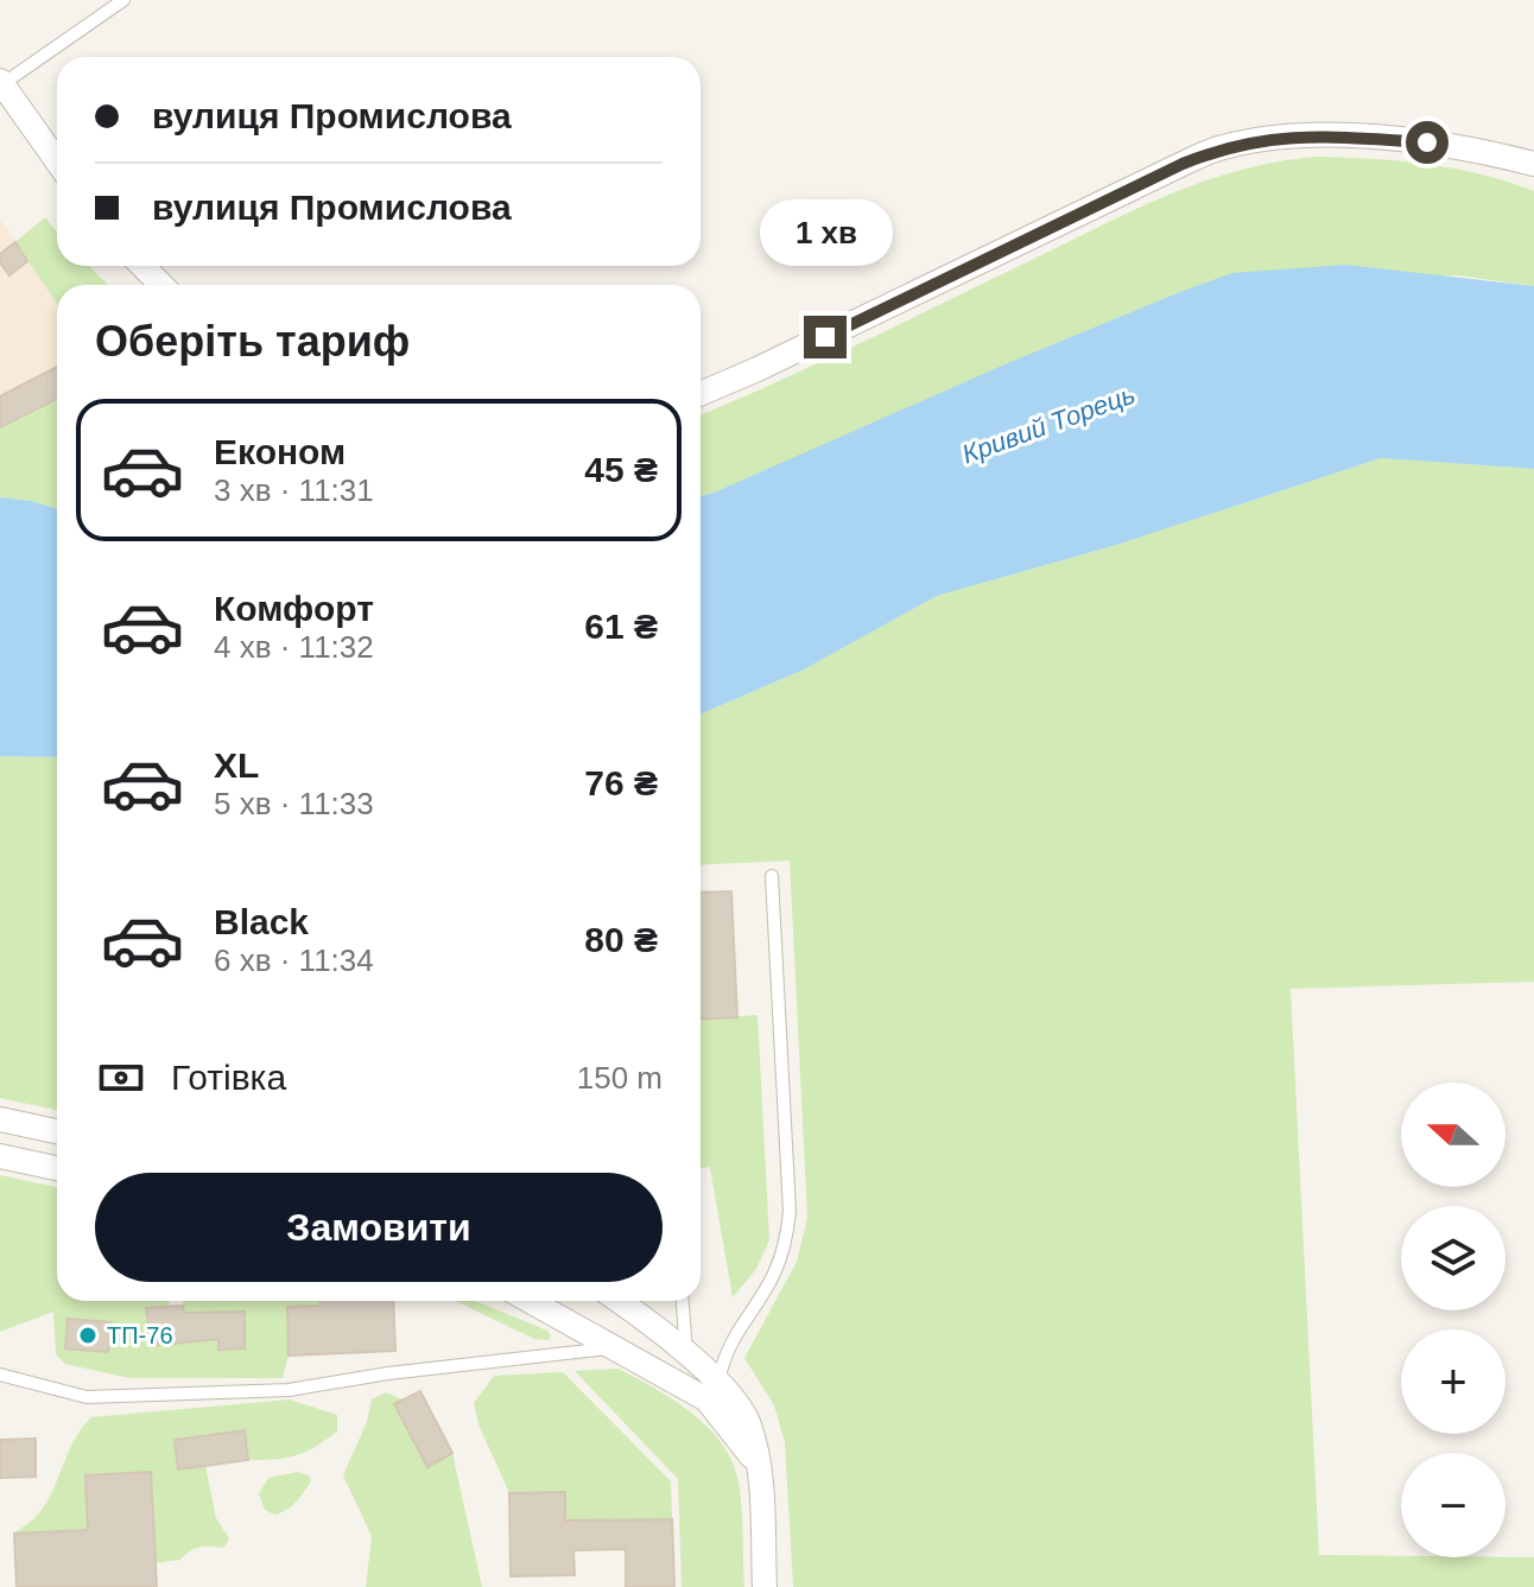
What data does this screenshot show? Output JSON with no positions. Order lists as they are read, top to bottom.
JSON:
{
  "water": ["Кривий Торець"],
  "places": ["ТП-76"],
  "north": "left",
  "page": {
    "banner": ["вулиця Промислова", "вулиця Промислова"],
    "bubble": "1 хв",
    "heading": "Оберіть тариф",
    "list": [
      {
        "name": "Економ",
        "note": "3 хв · 11:31",
        "value": "45 ₴"
      },
      {
        "name": "Комфорт",
        "note": "4 хв · 11:32",
        "value": "61 ₴"
      },
      {
        "name": "XL",
        "note": "5 хв · 11:33",
        "value": "76 ₴"
      },
      {
        "name": "Black",
        "note": "6 хв · 11:34",
        "value": "80 ₴"
      }
    ],
    "pay": ["Готівка", "150 m"],
    "map_buttons": ["+", "−"],
    "buttons": "Замовити"
  }
}
